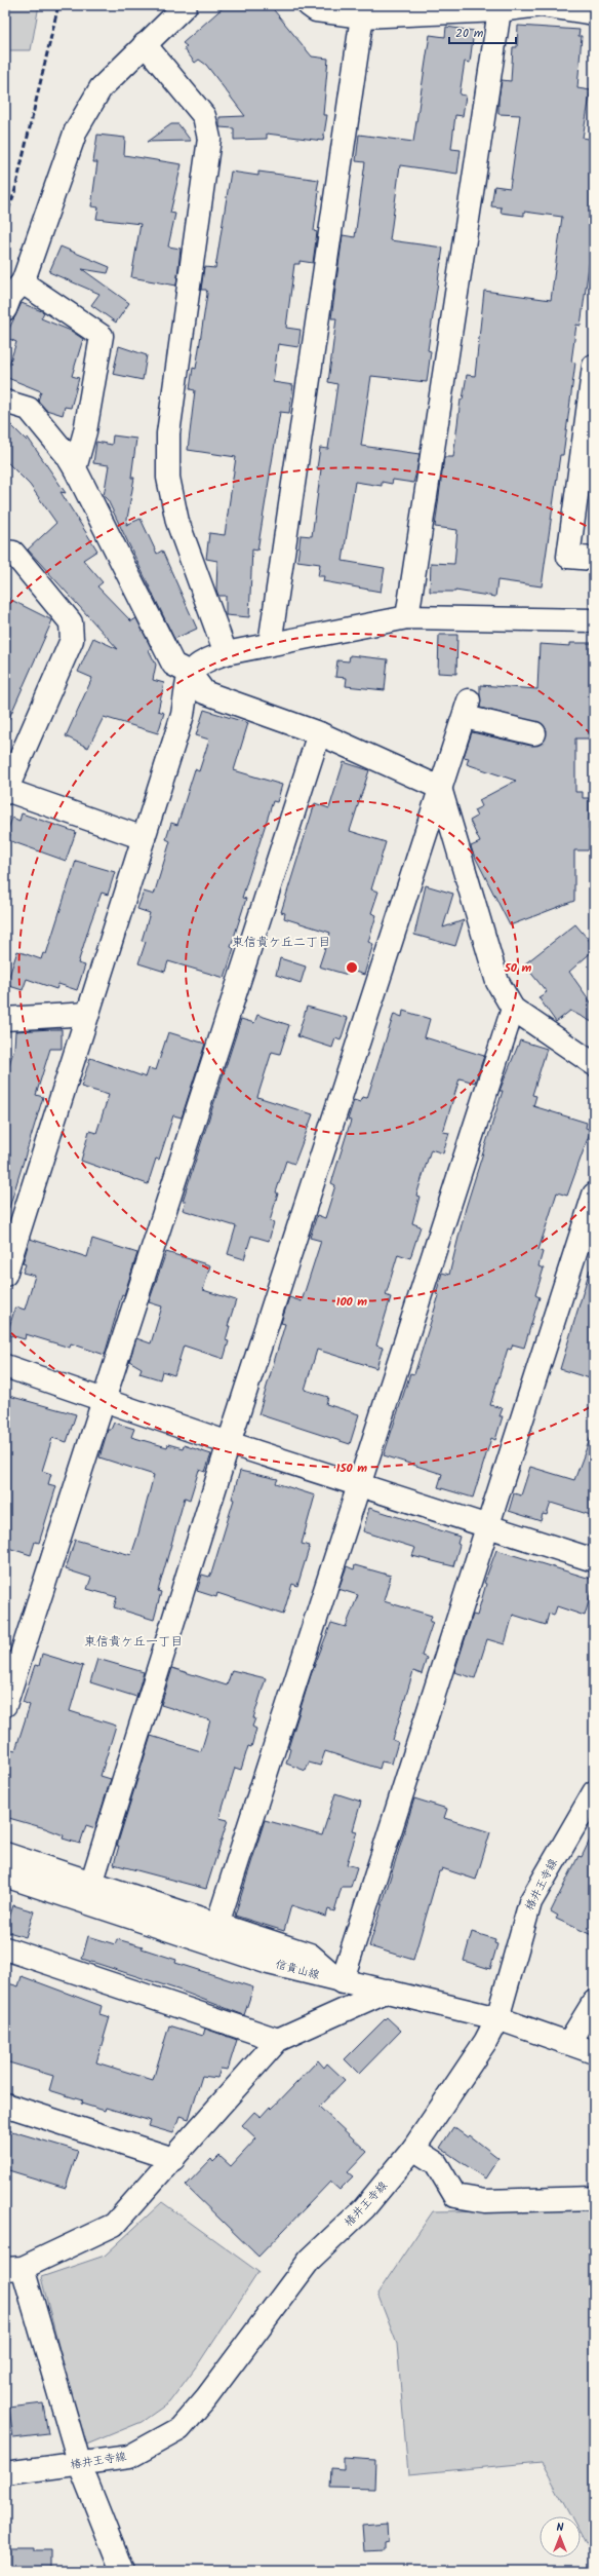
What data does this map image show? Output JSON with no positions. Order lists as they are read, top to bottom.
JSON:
{
  "streets": {
    "street": ["椿井王寺線", "信貴山線"]
  },
  "crossings": [
    ["椿井王寺線", "信貴山線"]
  ],
  "districts": ["東信貴ケ丘二丁目", "東信貴ケ丘一丁目"],
  "scale_bar": "20 m",
  "north": "top",
  "rings": ["50 m", "100 m", "150 m"]
}
